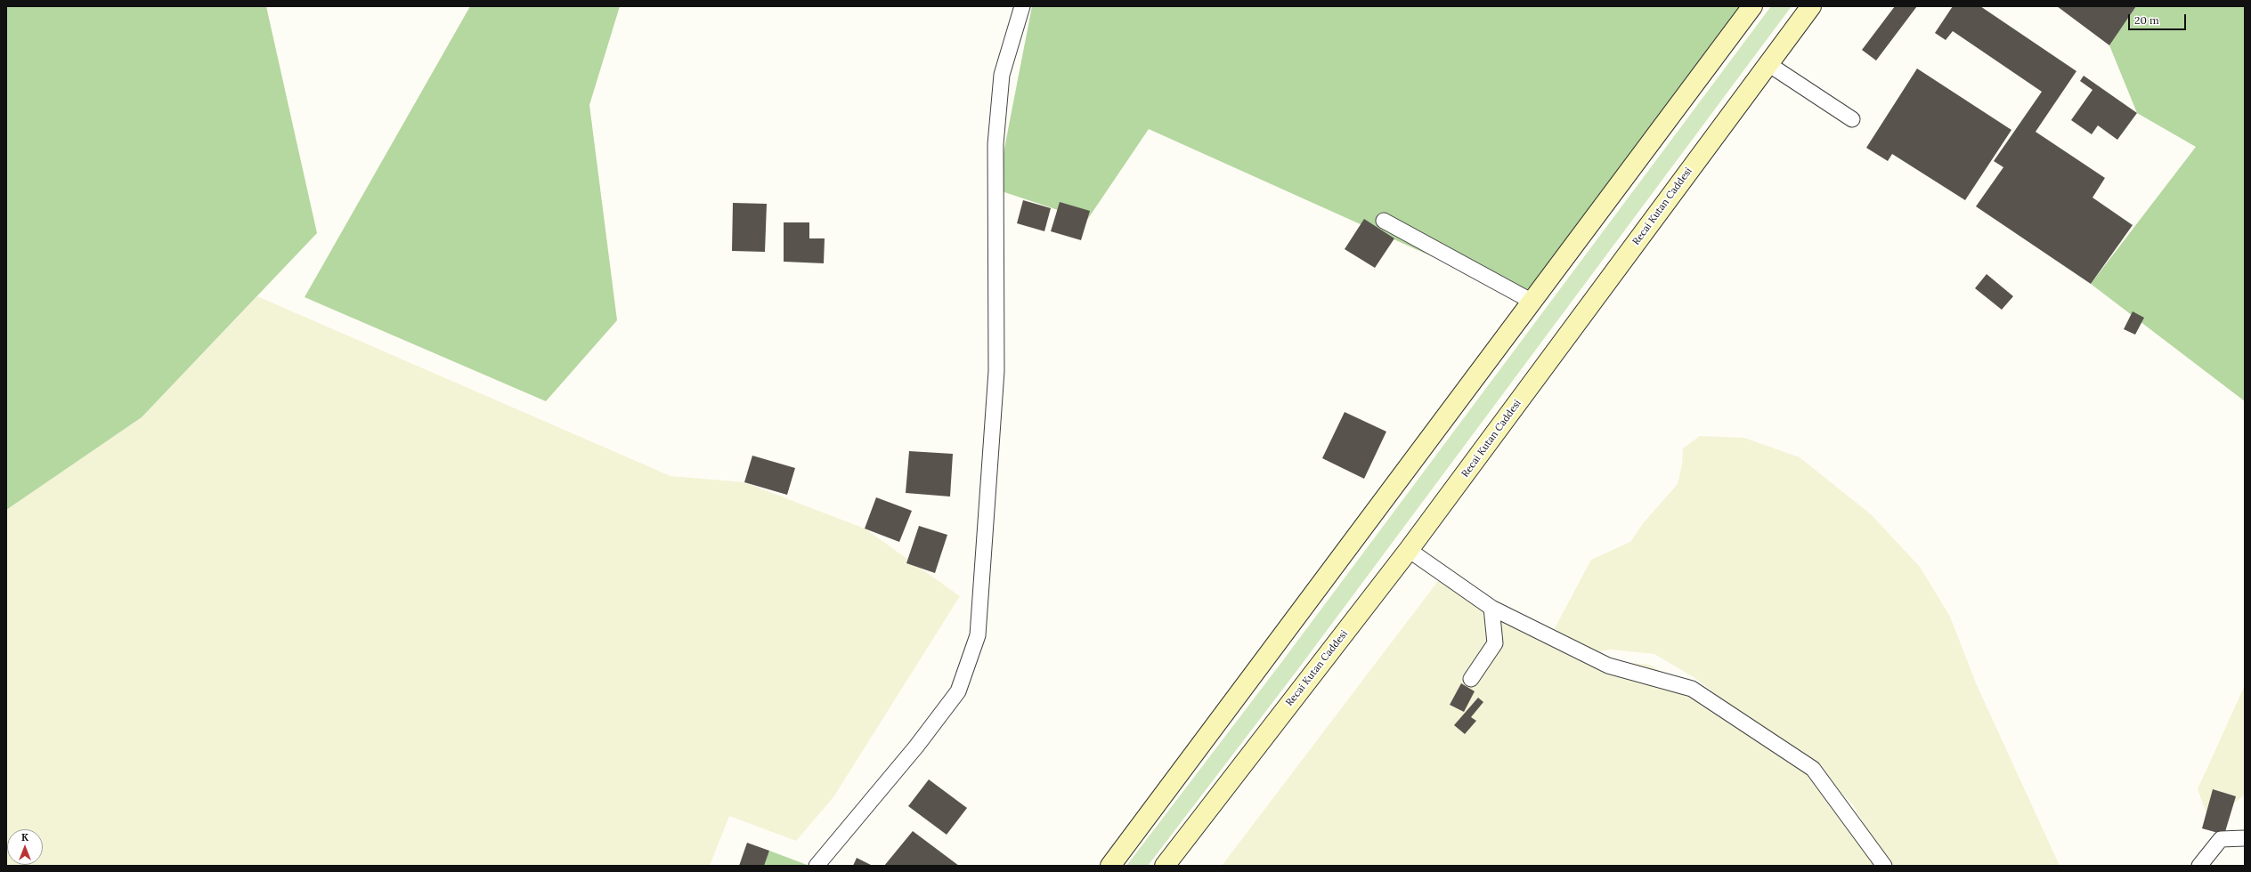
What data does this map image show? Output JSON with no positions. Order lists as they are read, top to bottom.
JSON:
{
  "streets": {
    "main road": ["Recai Kutan Caddesi"]
  },
  "scale_bar": "20 m",
  "north": "top"
}
